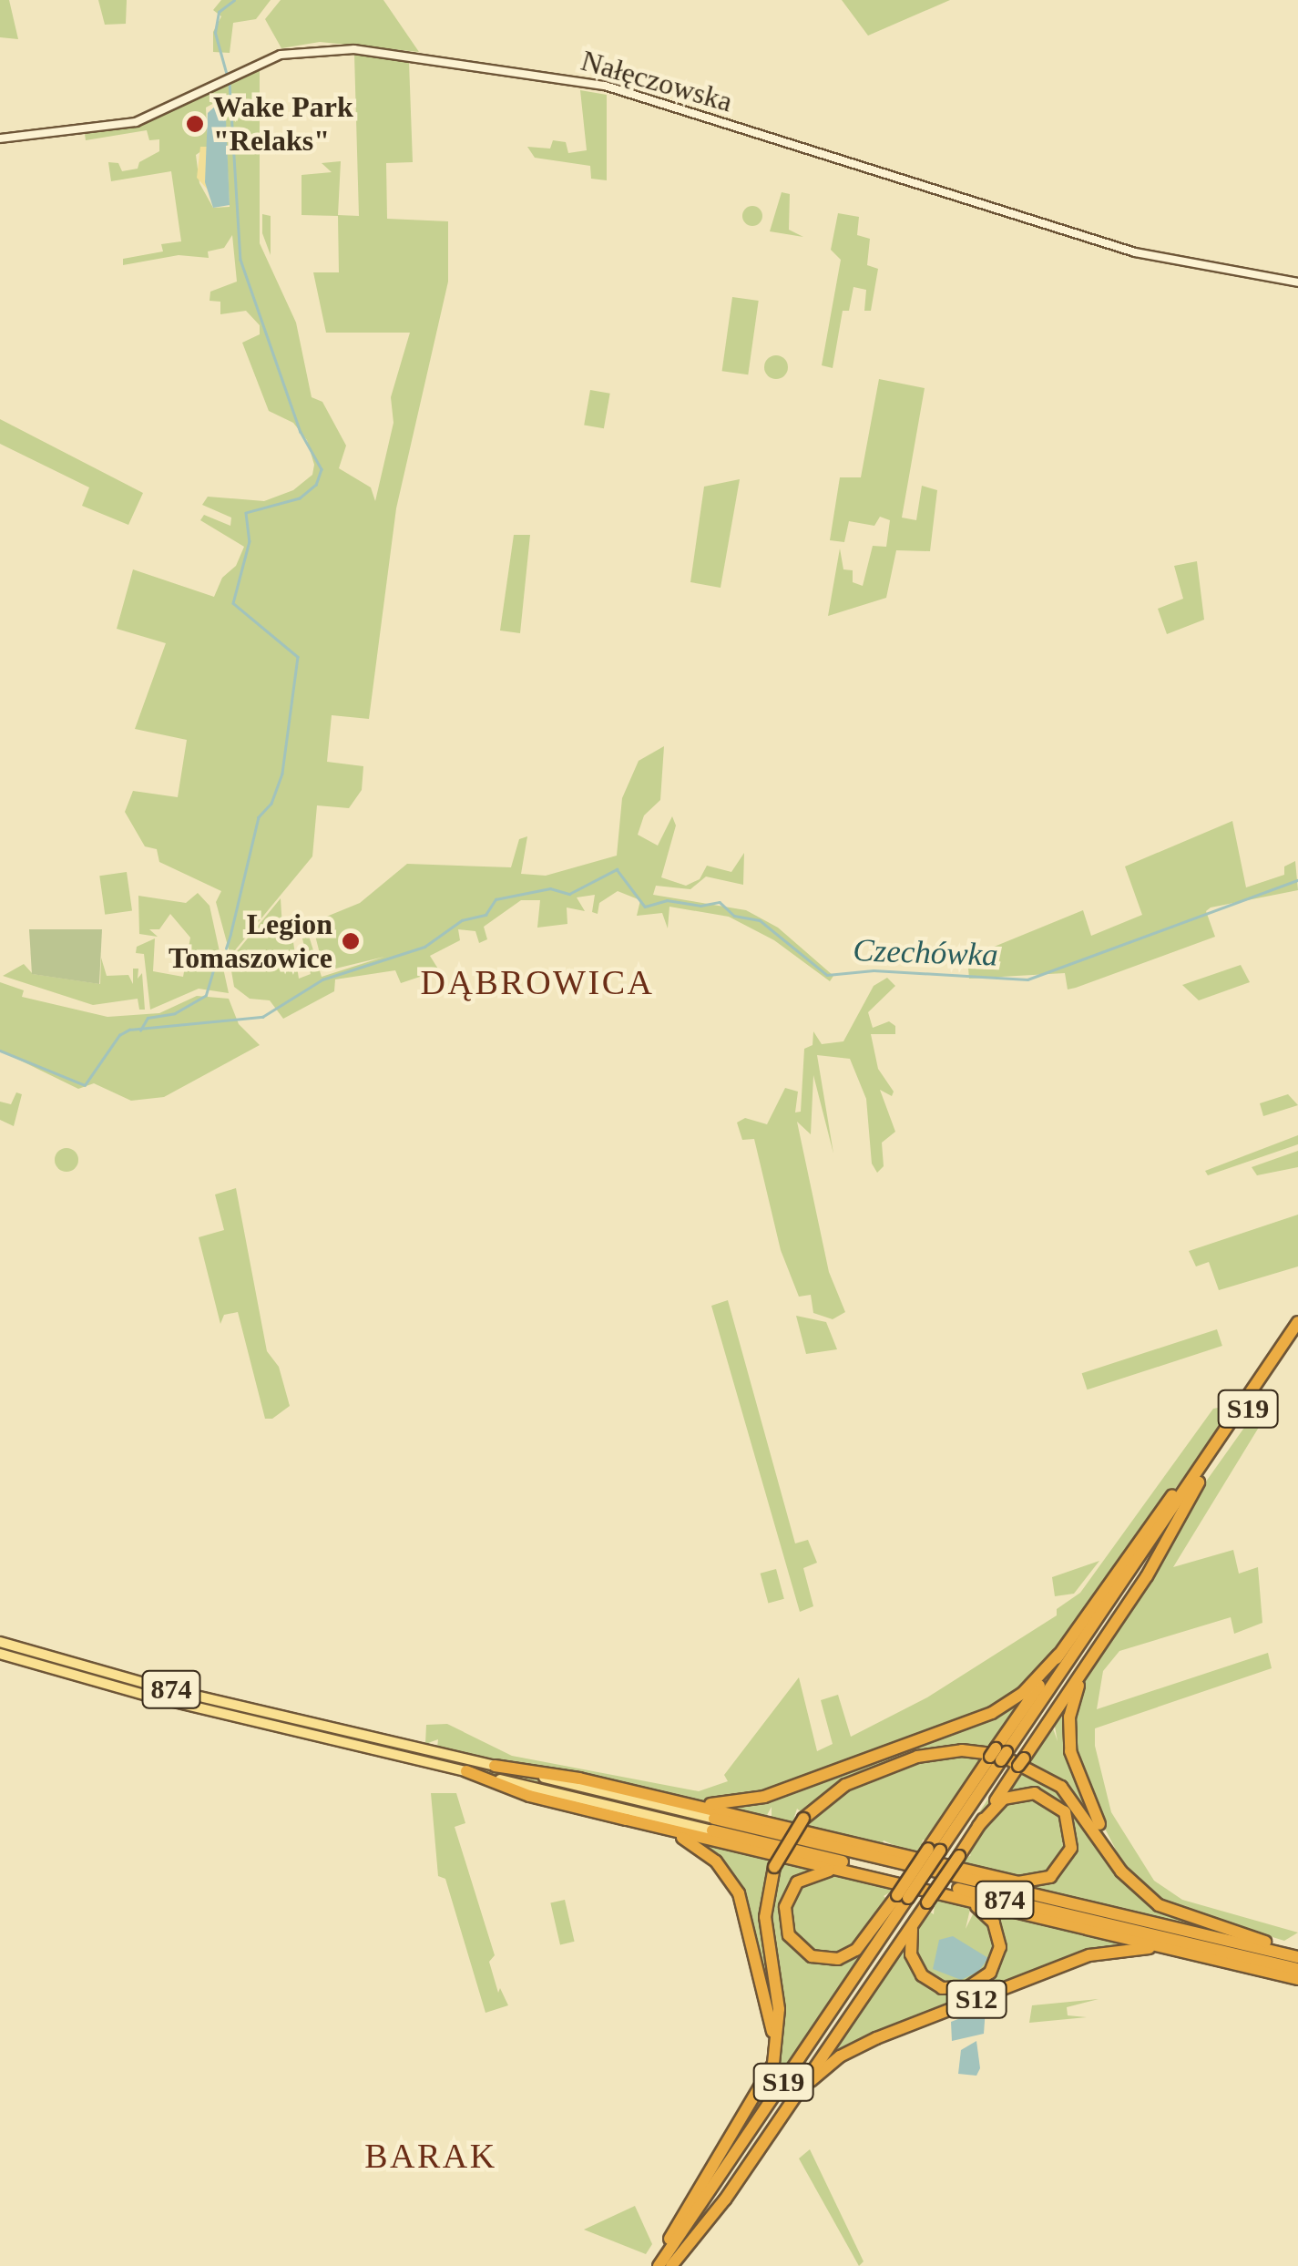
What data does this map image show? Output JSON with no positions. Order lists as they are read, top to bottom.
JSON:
{
  "streets": {
    "highway": ["S19", "874", "S12"],
    "main road": ["Nałęczowska"]
  },
  "crossings": [
    ["S19", "S12"]
  ],
  "districts": ["DĄBROWICA", "BARAK"],
  "water": ["Czechówka"],
  "places": ["Wake Park \"Relaks\"", "Legion Tomaszowice"]
}
